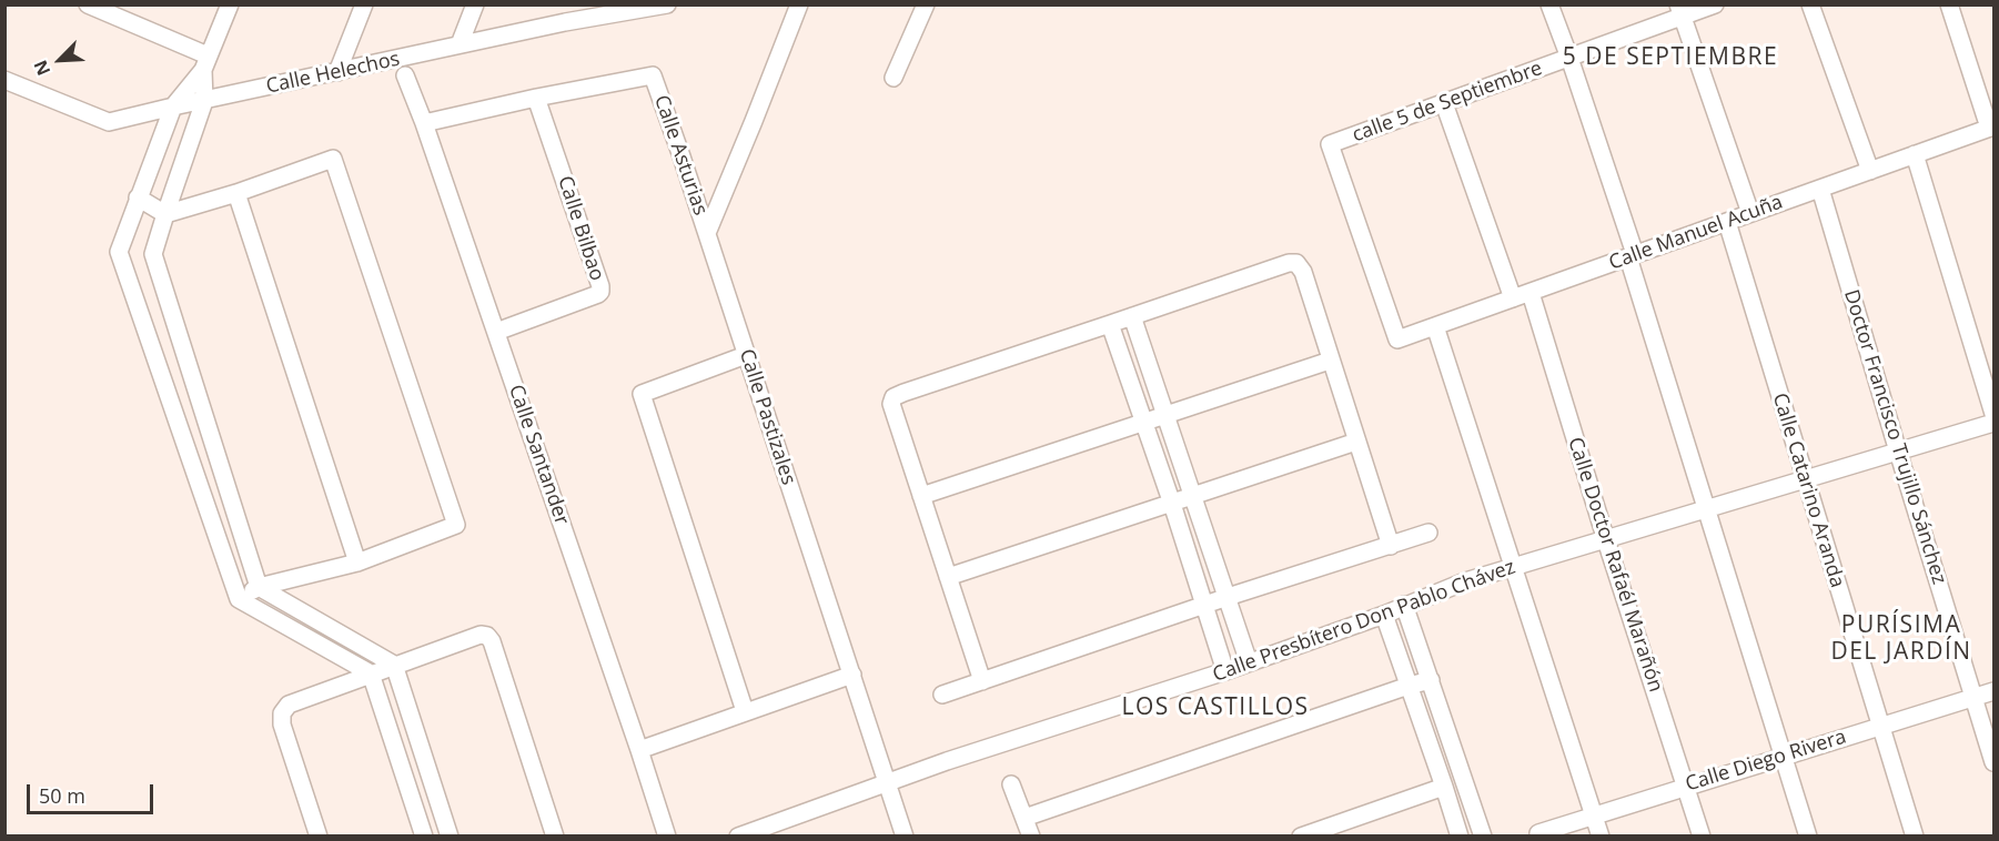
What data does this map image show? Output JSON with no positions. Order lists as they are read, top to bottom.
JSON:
{
  "streets": {
    "street": [
      "Calle Helechos",
      "calle 5 de Septiembre",
      "Calle Asturias",
      "Calle Bilbao",
      "Calle Manuel Acuña",
      "Calle Pastizales",
      "Doctor Francisco Trujillo Sánchez",
      "Calle Santander",
      "Calle Catarino Aranda",
      "Calle Doctor Rafaél Marañón",
      "Calle Presbítero Don Pablo Chávez",
      "Calle Diego Rivera"
    ]
  },
  "crossings": [
    ["calle 5 de Septiembre", "Calle Manuel Acuña"],
    ["Calle Asturias", "Calle Bilbao"],
    ["Calle Asturias", "Calle Pastizales"],
    ["Calle Bilbao", "Calle Santander"],
    ["Calle Manuel Acuña", "Doctor Francisco Trujillo Sánchez"],
    ["Calle Manuel Acuña", "Calle Catarino Aranda"],
    ["Calle Manuel Acuña", "Calle Doctor Rafaél Marañón"],
    ["Calle Pastizales", "Calle Presbítero Don Pablo Chávez"],
    ["Doctor Francisco Trujillo Sánchez", "Calle Presbítero Don Pablo Chávez"],
    ["Doctor Francisco Trujillo Sánchez", "Calle Diego Rivera"],
    ["Calle Catarino Aranda", "Calle Presbítero Don Pablo Chávez"],
    ["Calle Catarino Aranda", "Calle Diego Rivera"],
    ["Calle Doctor Rafaél Marañón", "Calle Presbítero Don Pablo Chávez"],
    ["Calle Doctor Rafaél Marañón", "Calle Diego Rivera"]
  ],
  "districts": ["5 DE SEPTIEMBRE", "PURÍSIMA DEL JARDÍN", "LOS CASTILLOS"],
  "scale_bar": "50 m",
  "north": "bottom left"
}
